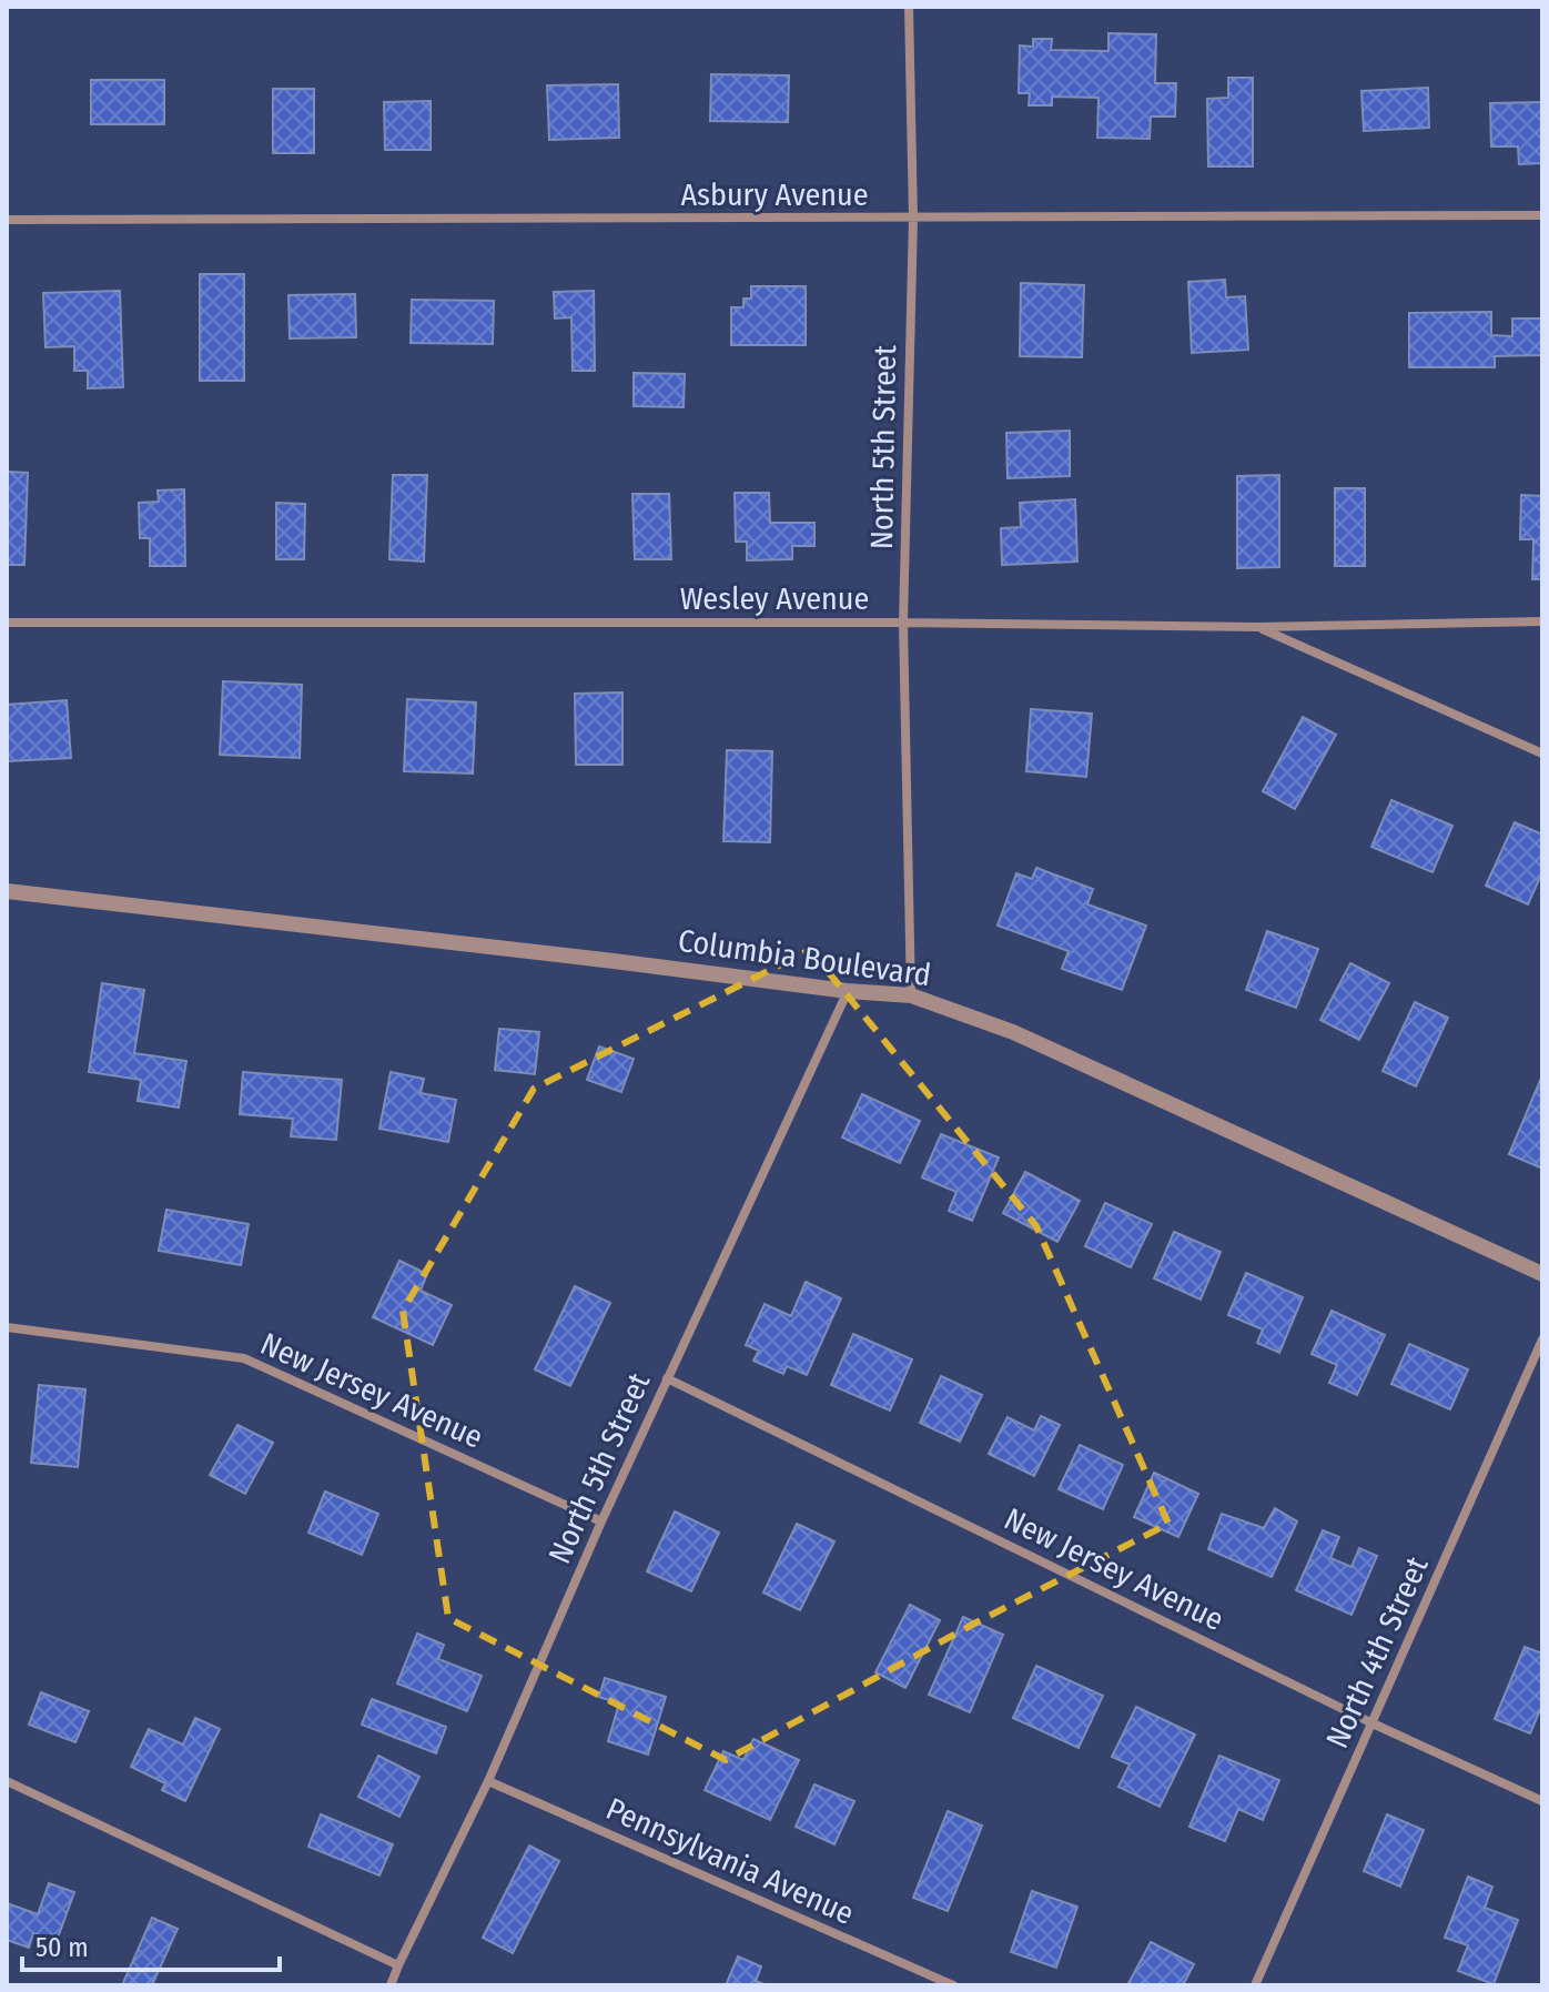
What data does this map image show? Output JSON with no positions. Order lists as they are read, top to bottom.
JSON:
{
  "streets": {
    "street": [
      "Asbury Avenue",
      "North 5th Street",
      "Wesley Avenue",
      "Columbia Boulevard",
      "New Jersey Avenue",
      "North 4th Street",
      "Pennsylvania Avenue"
    ]
  },
  "crossings": [
    ["Asbury Avenue", "North 5th Street"],
    ["North 5th Street", "Wesley Avenue"],
    ["North 5th Street", "Columbia Boulevard"],
    ["North 5th Street", "New Jersey Avenue"],
    ["North 5th Street", "Pennsylvania Avenue"],
    ["New Jersey Avenue", "North 4th Street"]
  ],
  "scale_bar": "50 m"
}
